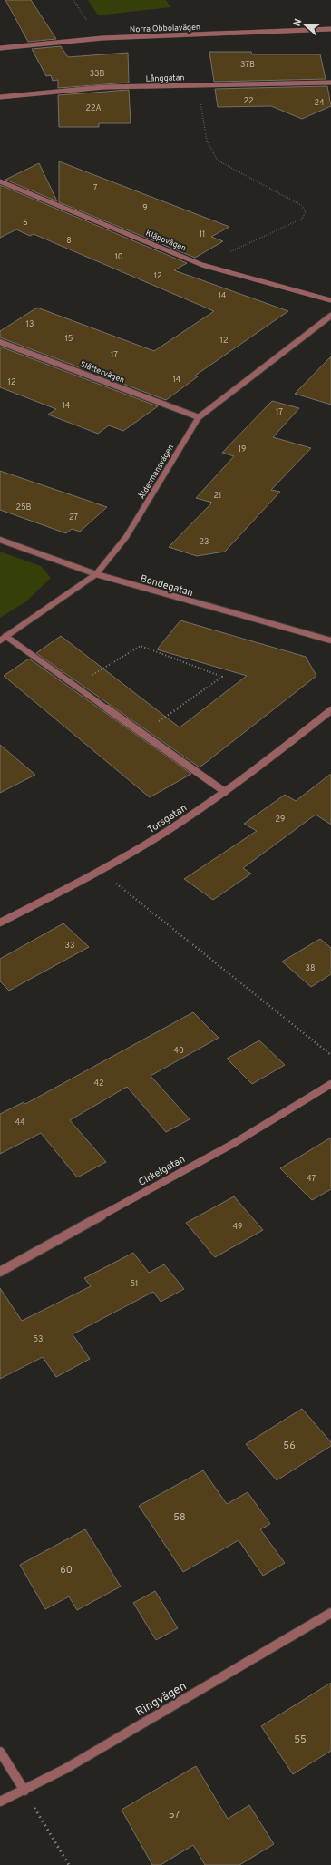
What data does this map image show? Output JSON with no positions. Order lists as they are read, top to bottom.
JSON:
{
  "streets": {
    "street": [
      "Norra Obbolavägen",
      "Långgatan",
      "Kläppvägen",
      "Slåttervägen",
      "Åldermansvägen",
      "Bondegatan",
      "Torsgatan",
      "Cirkelgatan",
      "Ringvägen"
    ]
  },
  "crossings": [
    ["Slåttervägen", "Åldermansvägen"],
    ["Åldermansvägen", "Bondegatan"]
  ],
  "house_numbers": [
    "37B",
    "33B",
    "22",
    "24",
    "22A",
    "7",
    "9",
    "6",
    "11",
    "8",
    "10",
    "12",
    "14",
    "13",
    "15",
    "12",
    "17",
    "14",
    "12",
    "14",
    "17",
    "19",
    "21",
    "25B",
    "27",
    "23",
    "29",
    "33",
    "38",
    "40",
    "42",
    "44",
    "47",
    "49",
    "51",
    "53",
    "56",
    "58",
    "60",
    "55",
    "57"
  ],
  "north": "left"
}
